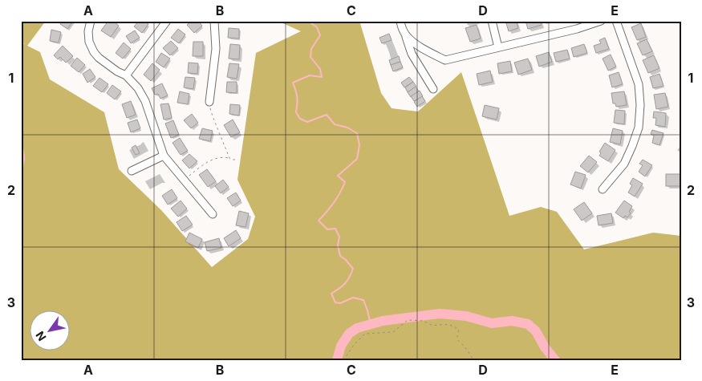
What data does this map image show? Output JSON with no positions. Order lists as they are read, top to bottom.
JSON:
{
  "north": "bottom left",
  "grid": {
    "columns": [
      "A",
      "B",
      "C",
      "D",
      "E"
    ],
    "rows": ["1", "2", "3"]
  }
}
